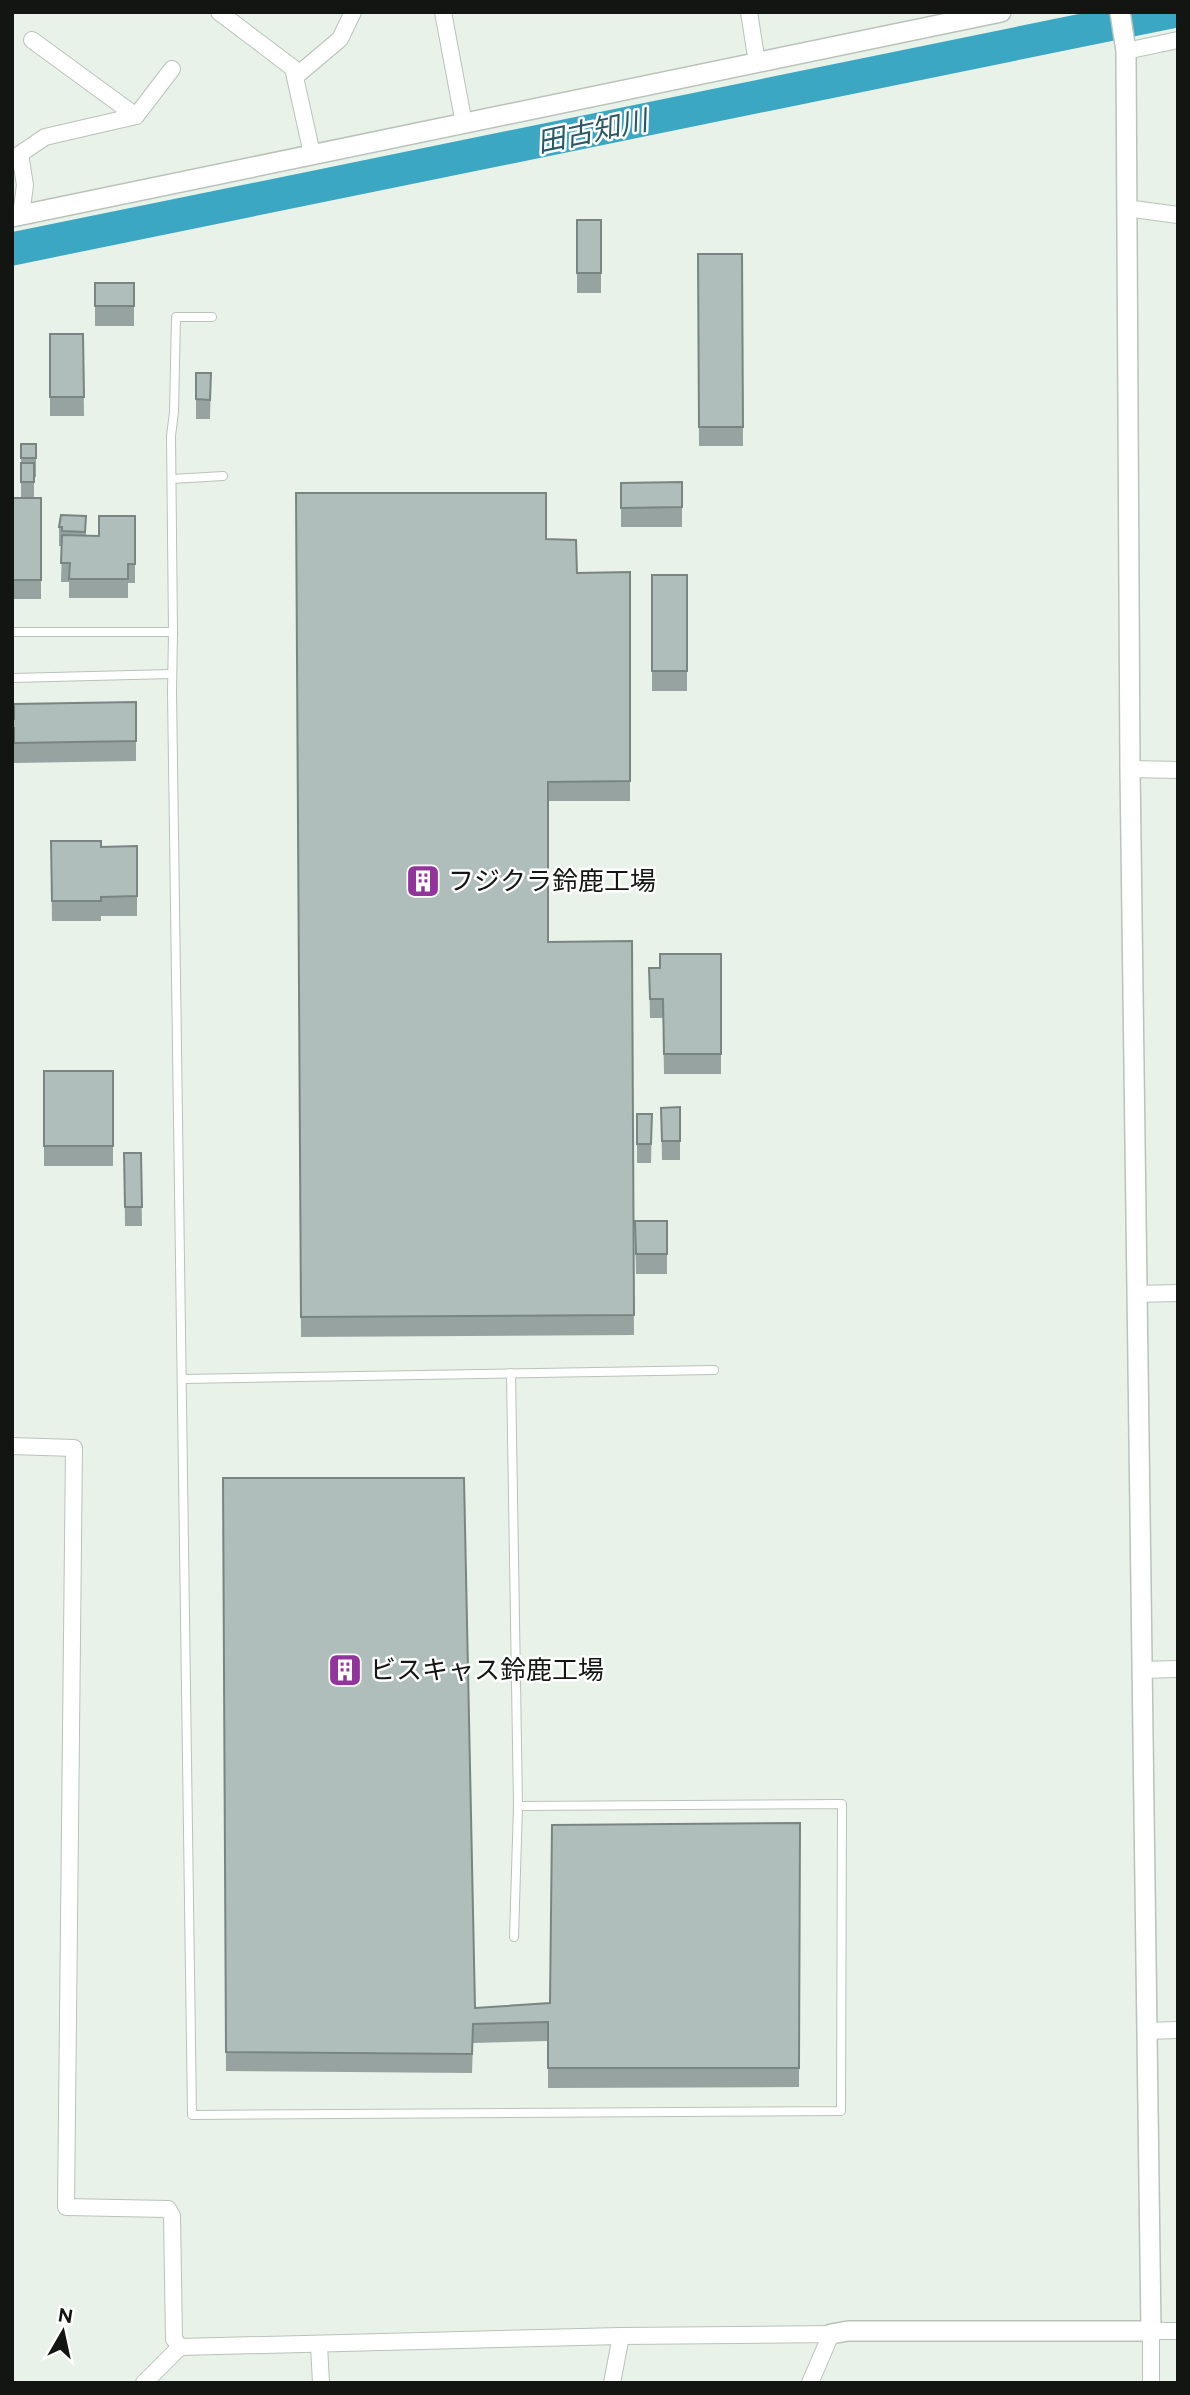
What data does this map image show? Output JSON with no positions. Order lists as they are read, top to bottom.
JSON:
{
  "water": ["田古知川"],
  "places": {
    "building": ["フジクラ鈴鹿工場", "ビスキャス鈴鹿工場"]
  },
  "north": "top"
}
